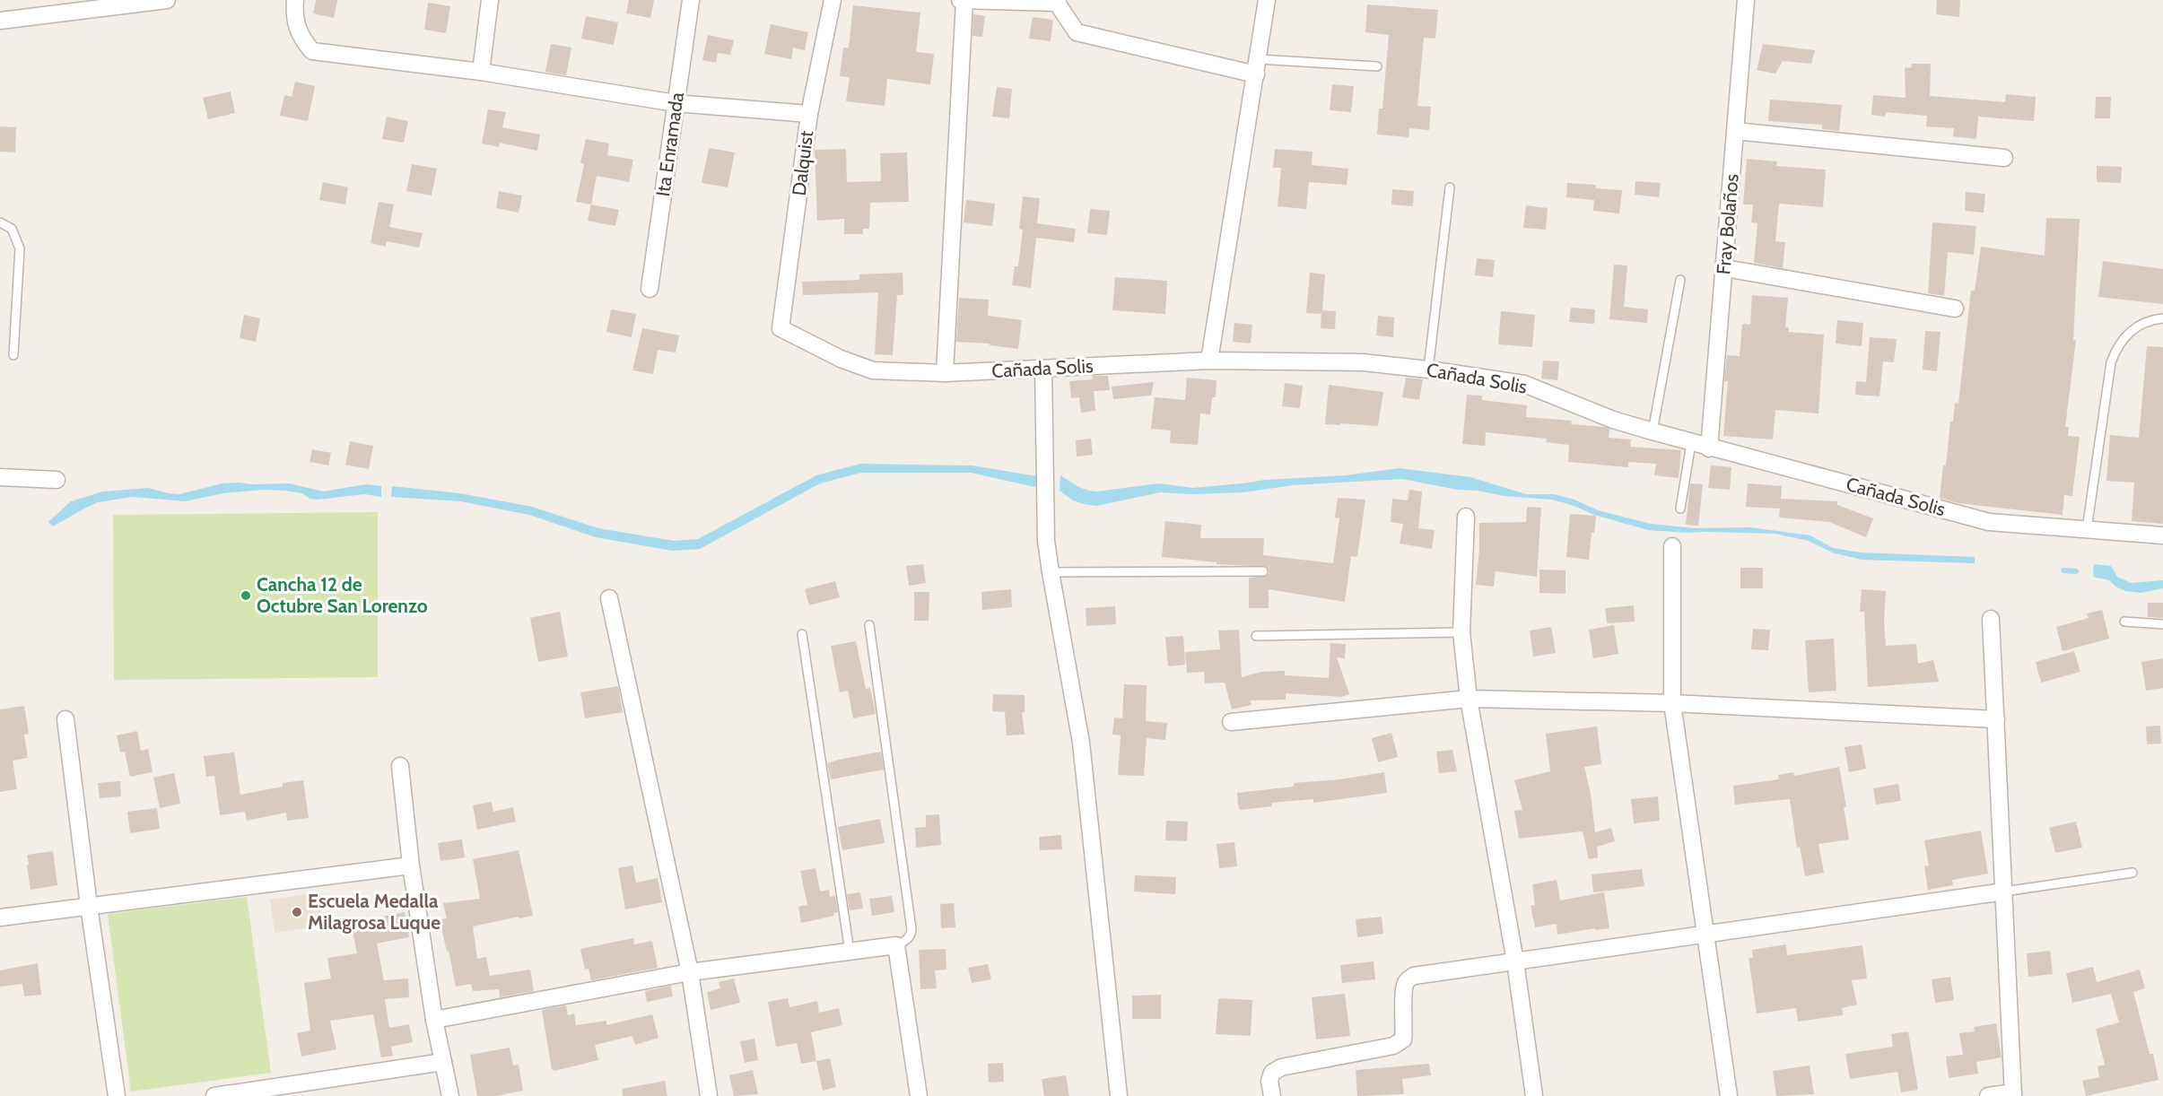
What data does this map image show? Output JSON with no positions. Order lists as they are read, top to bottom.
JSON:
{
  "streets": {
    "street": [
      "Ita Enramada",
      "Dalquist",
      "Fray Bolaños",
      "Cañada Solis"
    ]
  },
  "crossings": [
    ["Dalquist", "Cañada Solis"],
    ["Fray Bolaños", "Cañada Solis"]
  ],
  "places": ["Cancha 12 de Octubre San Lorenzo", "Escuela Medalla Milagrosa Luque"]
}
